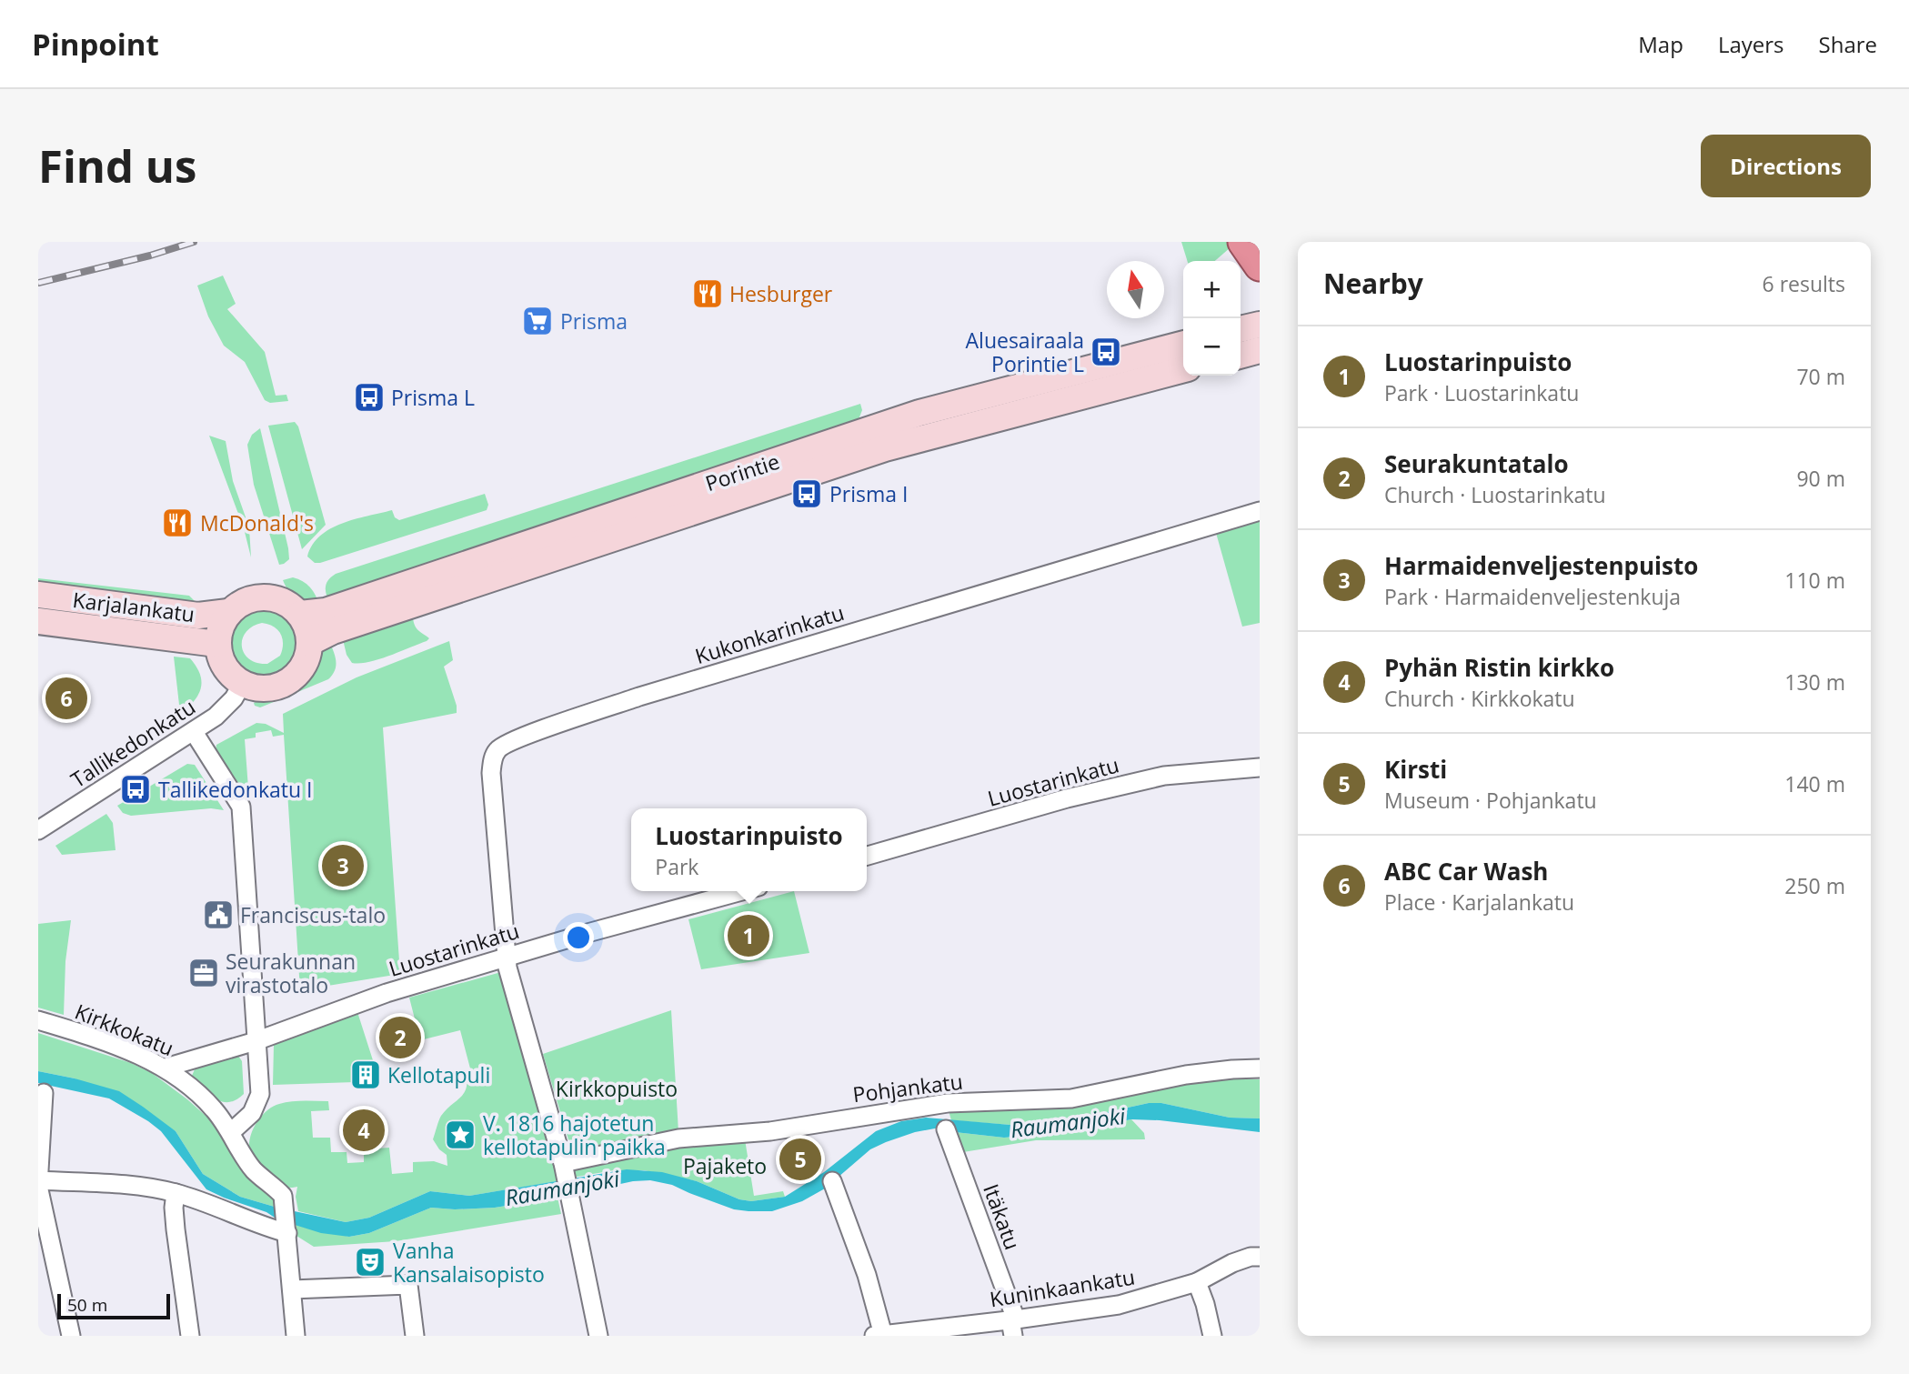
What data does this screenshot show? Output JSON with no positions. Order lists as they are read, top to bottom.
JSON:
{
  "streets": {
    "main road": ["Porintie", "Karjalankatu"],
    "street": [
      "Kukonkarinkatu",
      "Tallikedonkatu",
      "Luostarinkatu",
      "Kirkkokatu",
      "Pohjankatu",
      "Itäkatu",
      "Kuninkaankatu"
    ]
  },
  "crossings": [
    ["Porintie", "Karjalankatu"],
    ["Porintie", "Tallikedonkatu"],
    ["Karjalankatu", "Tallikedonkatu"],
    ["Kukonkarinkatu", "Luostarinkatu"],
    ["Luostarinkatu", "Kirkkokatu"],
    ["Itäkatu", "Kuninkaankatu"]
  ],
  "water": ["Raumanjoki"],
  "parks": ["Kirkkopuisto", "Pajaketo"],
  "places": {
    "restaurant": ["Hesburger", "McDonald's"],
    "supermarket": ["Prisma"],
    "bus stop": [
      "Aluesairaala Porintie L",
      "Prisma L",
      "Prisma I",
      "Tallikedonkatu I"
    ],
    "public building": ["Franciscus-talo"],
    "office": ["Seurakunnan virastotalo"],
    "building": ["Kellotapuli"],
    "place": ["V. 1816 hajotetun kellotapulin paikka"],
    "theatre": ["Vanha Kansalaisopisto"]
  },
  "scale_bar": "50 m",
  "north": "top",
  "page": {
    "header": "Pinpoint",
    "nav": ["Map", "Layers", "Share"],
    "buttons": "Directions",
    "title": "Find us",
    "heading": ["Nearby", "6 results"],
    "map_buttons": ["+", "−"],
    "list": [
      {
        "mark": "1",
        "name": "Luostarinpuisto",
        "note": "Park · Luostarinkatu",
        "value": "70 m"
      },
      {
        "mark": "2",
        "name": "Seurakuntatalo",
        "note": "Church · Luostarinkatu",
        "value": "90 m"
      },
      {
        "mark": "3",
        "name": "Harmaidenveljestenpuisto",
        "note": "Park · Harmaidenveljestenkuja",
        "value": "110 m"
      },
      {
        "mark": "4",
        "name": "Pyhän Ristin kirkko",
        "note": "Church · Kirkkokatu",
        "value": "130 m"
      },
      {
        "mark": "5",
        "name": "Kirsti",
        "note": "Museum · Pohjankatu",
        "value": "140 m"
      },
      {
        "mark": "6",
        "name": "ABC Car Wash",
        "note": "Place · Karjalankatu",
        "value": "250 m"
      }
    ],
    "pins": [
      "6",
      "3",
      "1",
      "2",
      "4",
      "5"
    ],
    "popup": ["Luostarinpuisto", "Park"],
    "scale": "50 m"
  }
}
